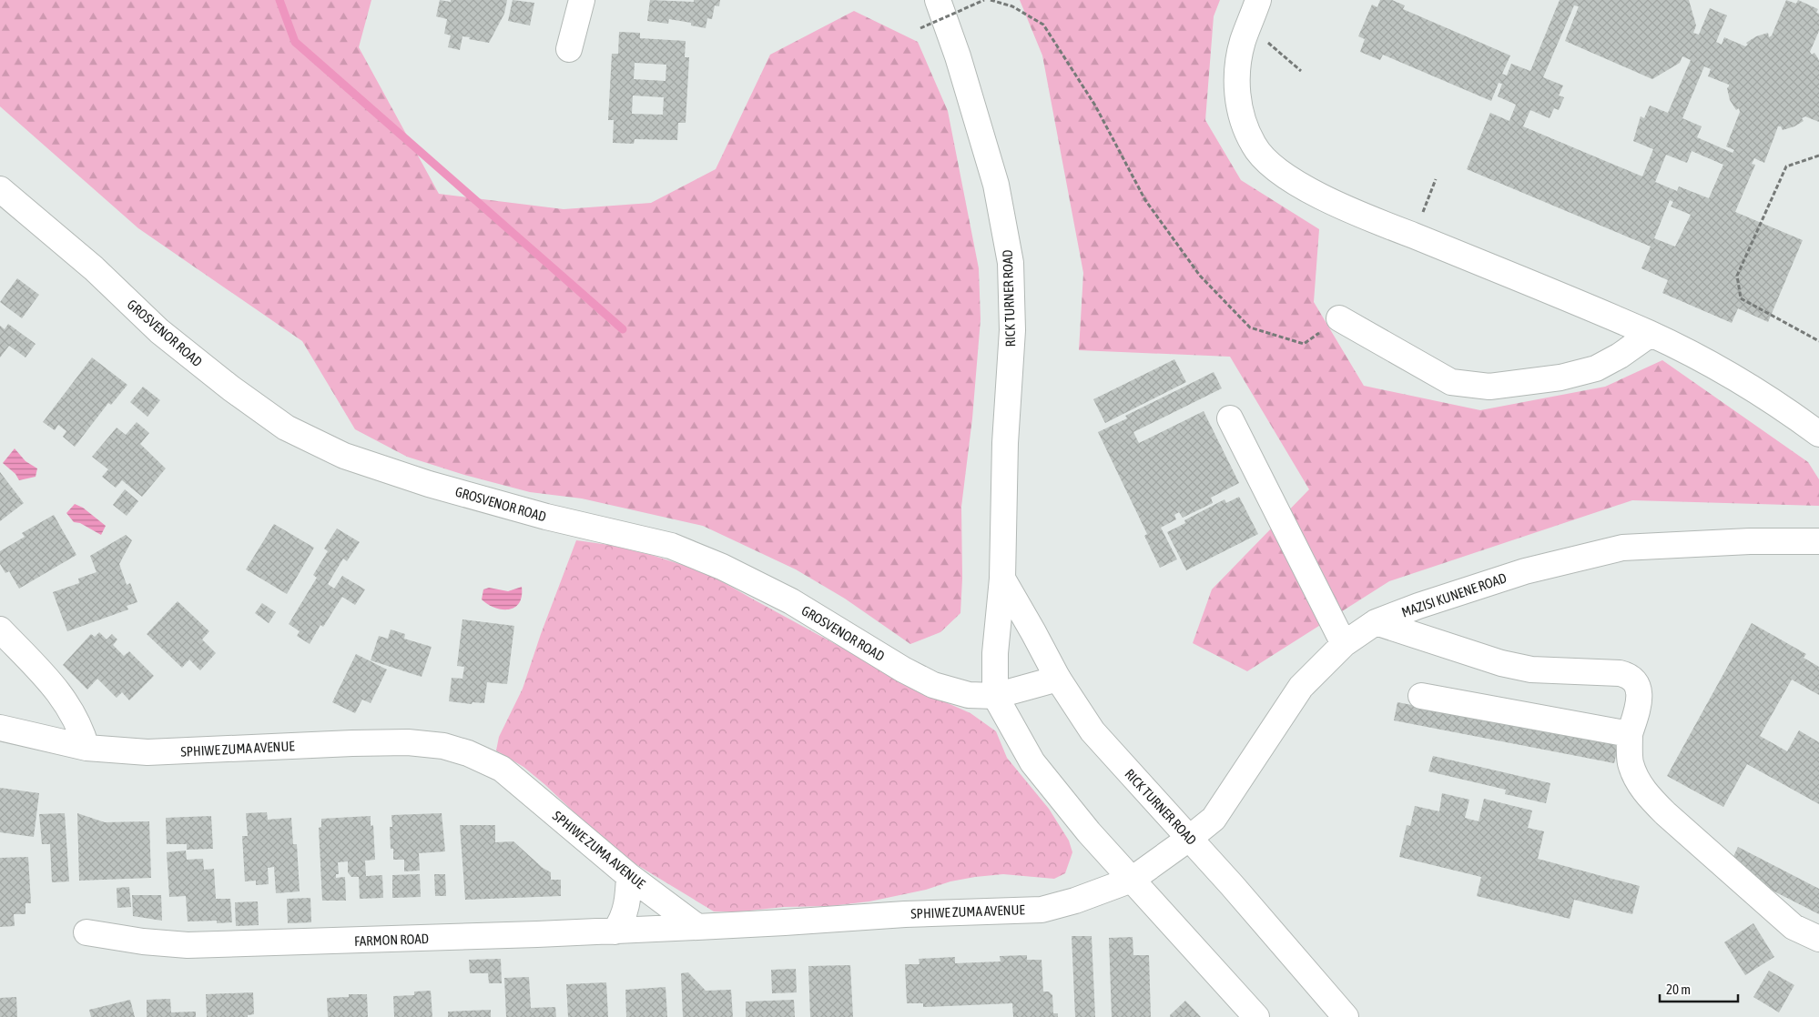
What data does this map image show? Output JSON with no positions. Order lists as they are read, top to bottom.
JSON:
{
  "streets": {
    "street": [
      "RICK TURNER ROAD",
      "GROSVENOR ROAD",
      "MAZISI KUNENE ROAD",
      "SPHIWE ZUMA AVENUE",
      "FARMON ROAD"
    ]
  },
  "crossings": [
    ["RICK TURNER ROAD", "GROSVENOR ROAD"],
    ["RICK TURNER ROAD", "MAZISI KUNENE ROAD"],
    ["RICK TURNER ROAD", "SPHIWE ZUMA AVENUE"],
    ["MAZISI KUNENE ROAD", "SPHIWE ZUMA AVENUE"],
    ["SPHIWE ZUMA AVENUE", "FARMON ROAD"]
  ],
  "scale_bar": "20 m"
}
